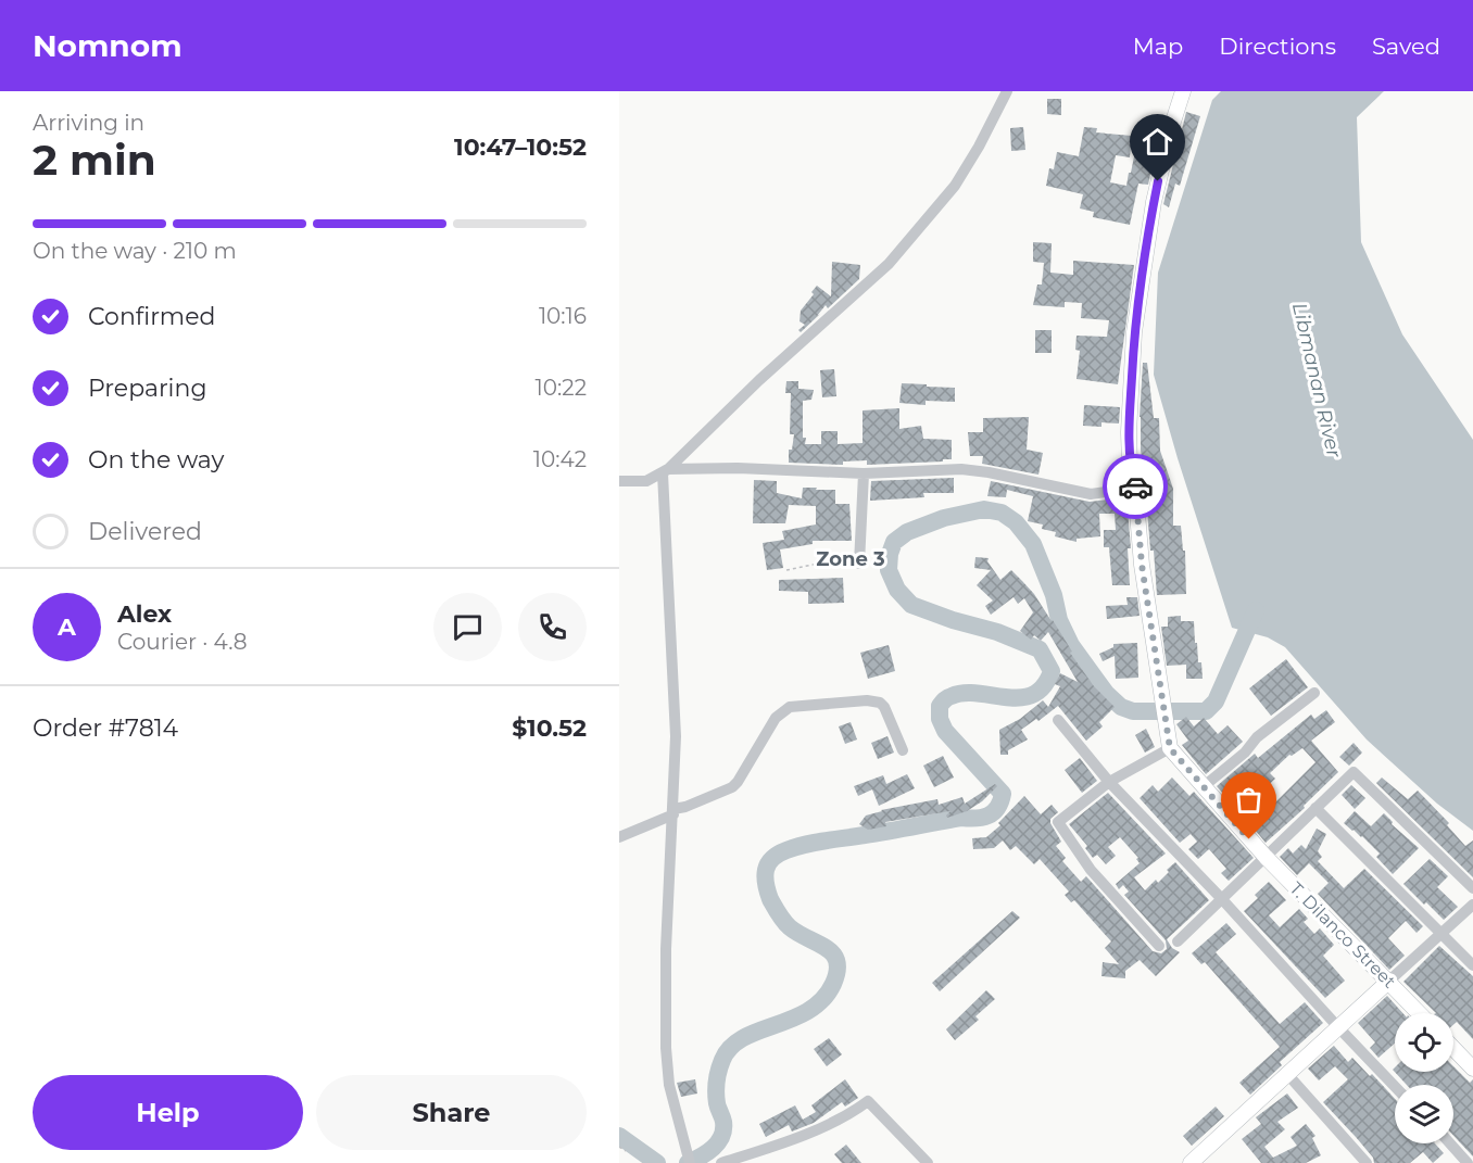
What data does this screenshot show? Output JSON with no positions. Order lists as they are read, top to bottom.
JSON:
{
  "streets": {
    "main road": ["T. Dilanco Street"]
  },
  "districts": ["Zone 3"],
  "water": ["Libmanan River"],
  "page": {
    "header": "Nomnom",
    "nav": ["Map", "Directions", "Saved"],
    "heading": ["2 min", "Arriving in", "10:47–10:52"],
    "panel": [
      "Alex",
      "Courier · 4.8",
      "Order #7814",
      "$10.52"
    ],
    "bar": "On the way · 210 m",
    "list": [
      ["Confirmed", "10:16"],
      ["Preparing", "10:22"],
      ["On the way", "10:42"],
      "Delivered"
    ],
    "round": "A",
    "buttons": ["Help", "Share"]
  }
}
